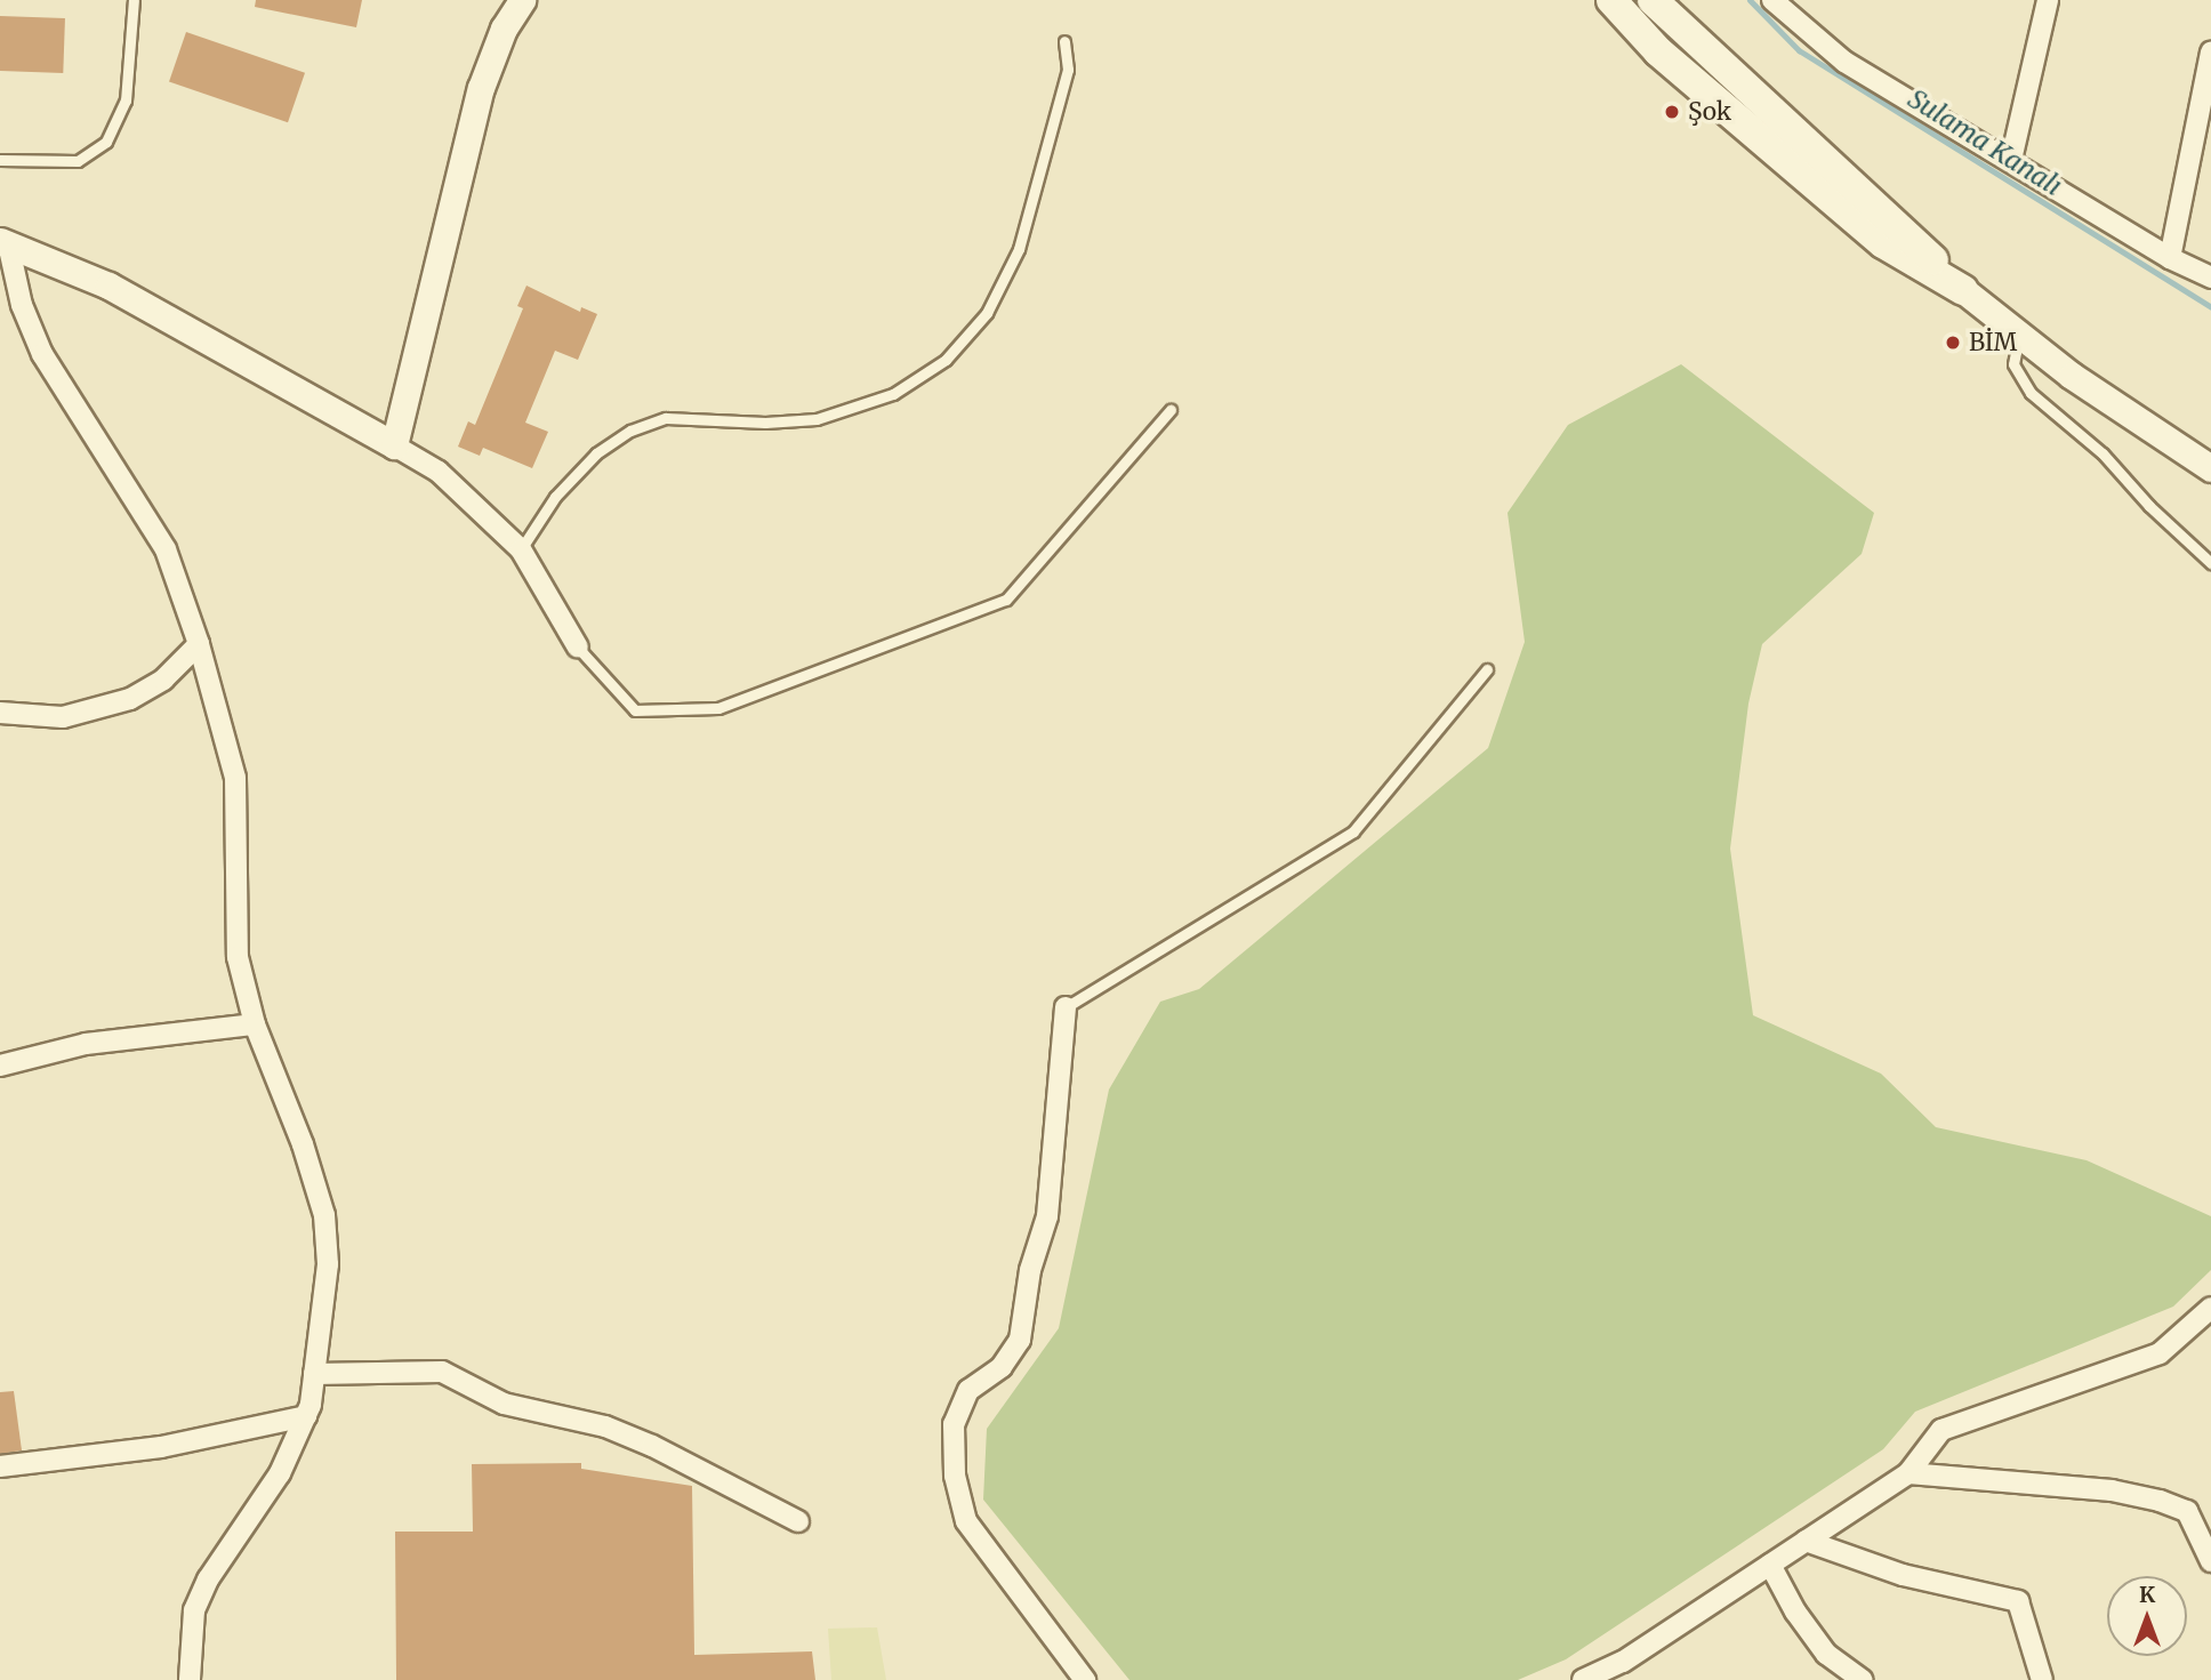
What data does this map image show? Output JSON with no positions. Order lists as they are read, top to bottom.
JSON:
{
  "water": ["Sulama Kanalı"],
  "places": ["Şok", "BİM"],
  "north": "top"
}
